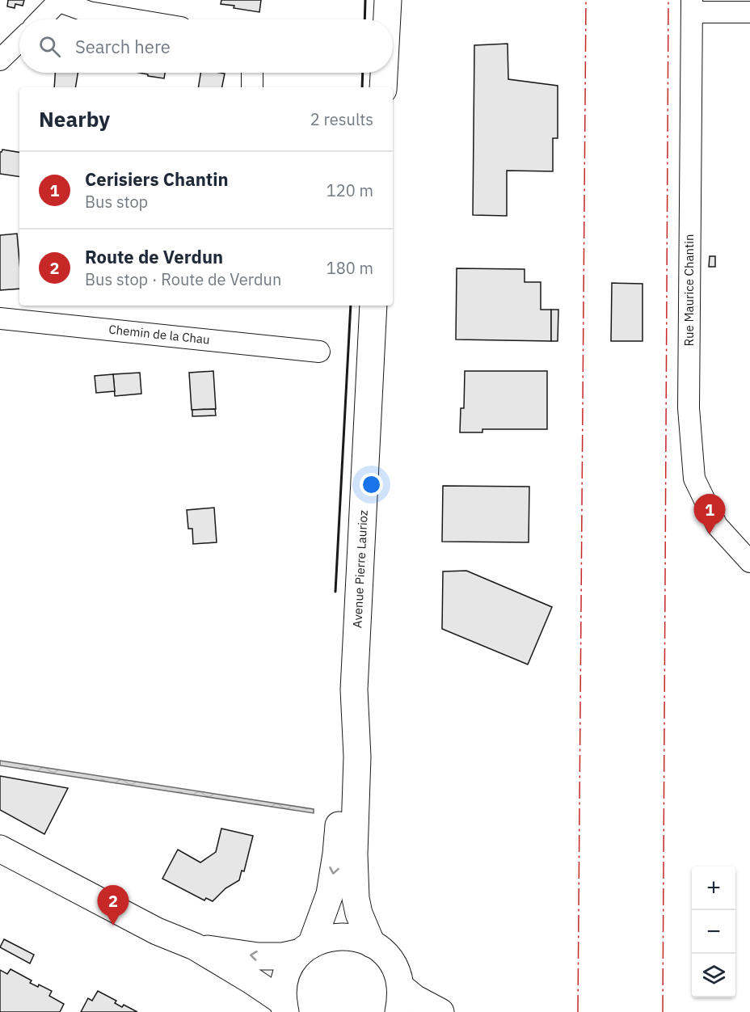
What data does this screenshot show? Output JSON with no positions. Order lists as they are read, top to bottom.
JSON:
{
  "streets": {
    "main road": ["Avenue Pierre Laurioz"],
    "street": ["Rue Maurice Chantin", "Chemin de la Chau"]
  },
  "page": {
    "search": "Search here",
    "heading": ["Nearby", "2 results"],
    "list": [
      {
        "mark": "1",
        "name": "Cerisiers Chantin",
        "note": "Bus stop",
        "value": "120 m"
      },
      {
        "mark": "2",
        "name": "Route de Verdun",
        "note": "Bus stop · Route de Verdun",
        "value": "180 m"
      }
    ],
    "pins": ["1", "2"],
    "map_buttons": ["+", "−"]
  }
}
